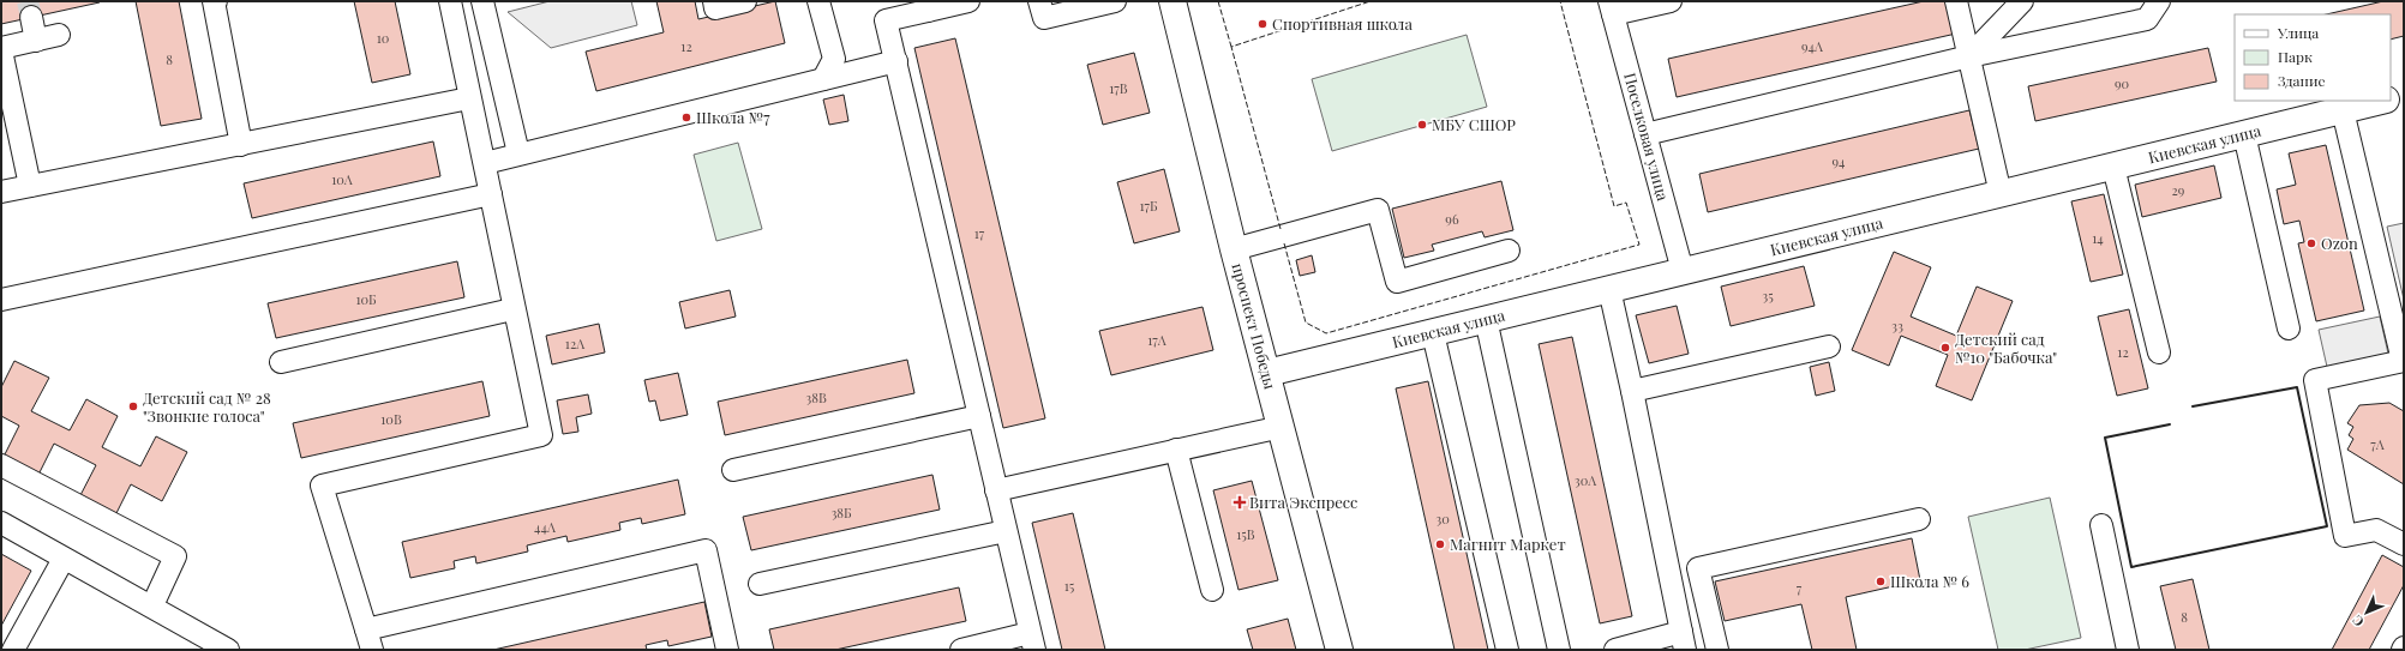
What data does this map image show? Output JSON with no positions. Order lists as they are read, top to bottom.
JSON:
{
  "streets": {
    "main road": ["Киевская улица", "проспект Победы"],
    "street": ["Поселковая улица"]
  },
  "crossings": [
    ["Поселковая улица", "Киевская улица"],
    ["Киевская улица", "проспект Победы"]
  ],
  "places": {
    "other": [
      "Спортивная школа",
      "Школа №7",
      "МБУ СШОР",
      "Ozon",
      "Детский сад №10 \"Бабочка\"",
      "Детский сад № 28 \"Звонкие голоса\"",
      "Магнит Маркет",
      "Школа № 6"
    ],
    "health": ["Вита Экспресс"]
  },
  "house_numbers": [
    "10",
    "12",
    "94А",
    "8",
    "90",
    "17В",
    "94",
    "10А",
    "29",
    "17Б",
    "96",
    "17",
    "14",
    "35",
    "10Б",
    "33",
    "17А",
    "12А",
    "12",
    "38В",
    "10В",
    "7А",
    "30А",
    "38Б",
    "30",
    "44А",
    "15В",
    "15",
    "7",
    "8"
  ],
  "legend": ["Улица", "Парк", "Здание"],
  "north": "bottom left"
}
